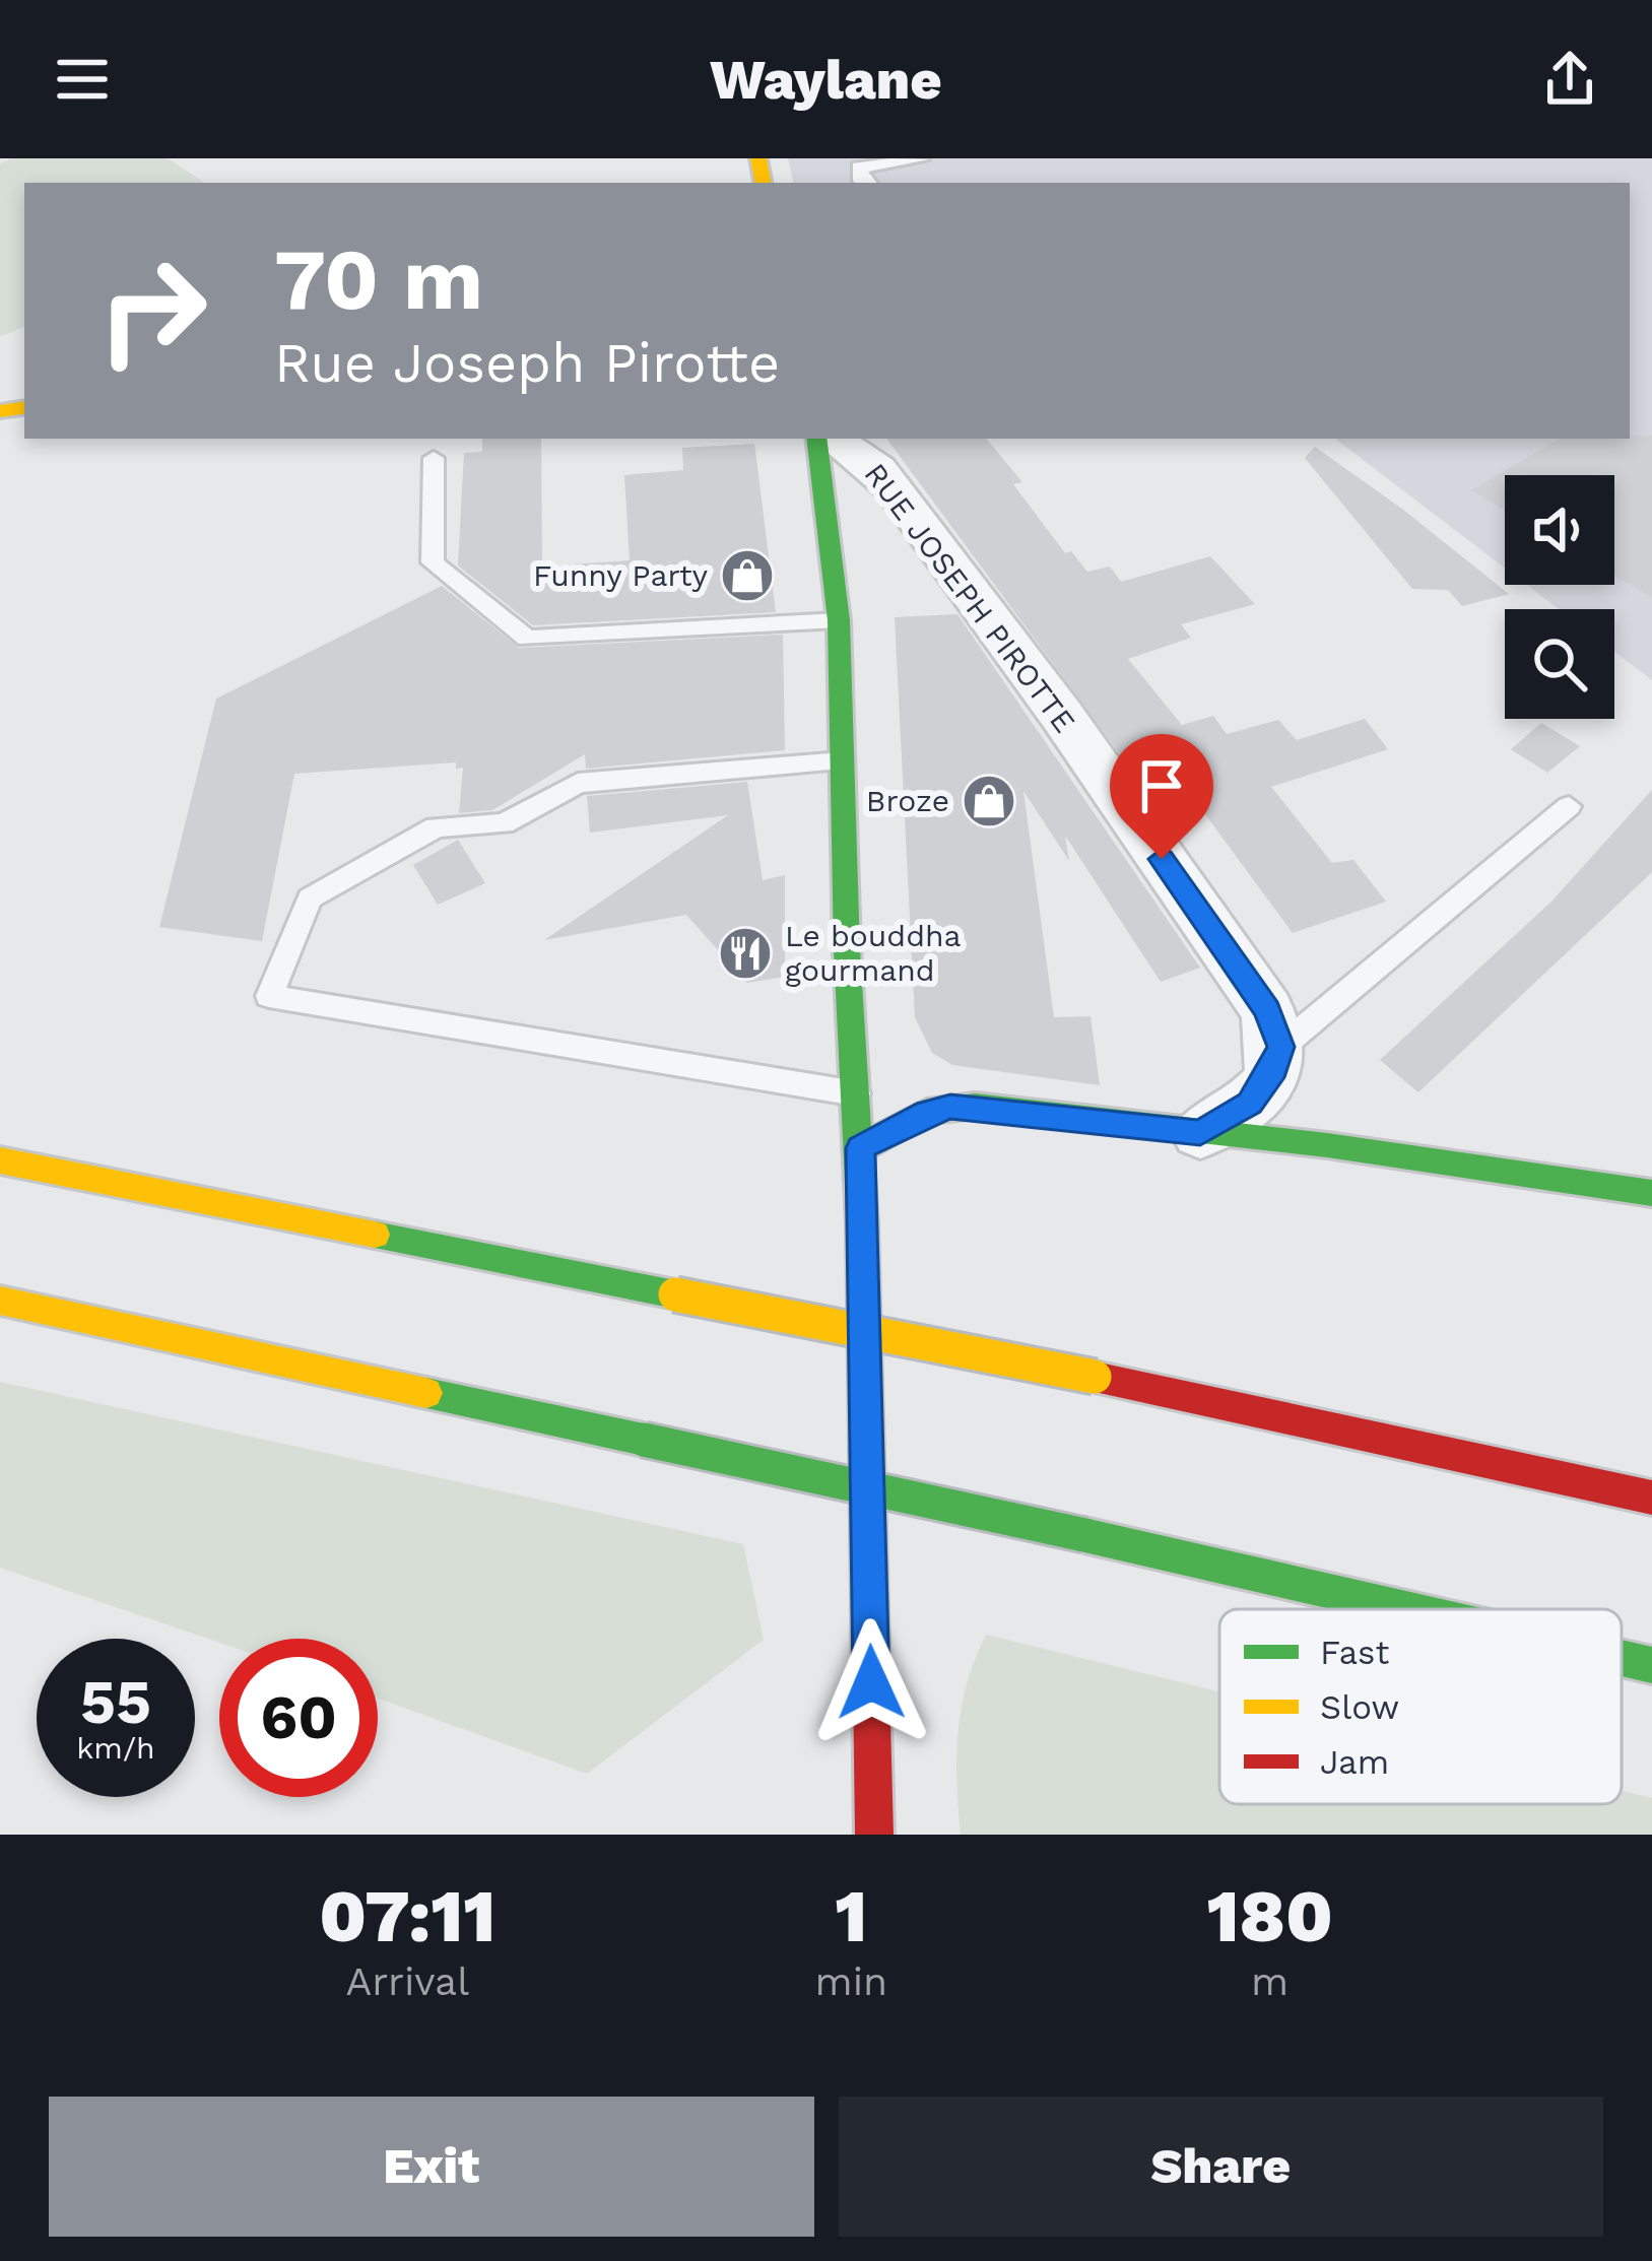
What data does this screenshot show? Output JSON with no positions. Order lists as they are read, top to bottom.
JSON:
{
  "streets": {
    "street": ["RUE JOSEPH PIROTTE"]
  },
  "places": {
    "shop": ["Funny Party", "Broze"],
    "restaurant": ["Le bouddha gourmand"]
  },
  "legend": ["Fast", "Slow", "Jam"],
  "page": {
    "header": "Waylane",
    "turn": ["70 m", "Rue Joseph Pirotte"],
    "speed": "55 km/h",
    "limit": "60",
    "eta": [
      "07:11",
      "Arrival",
      "1",
      "min",
      "180",
      "m"
    ],
    "buttons": ["Exit", "Share"]
  }
}
